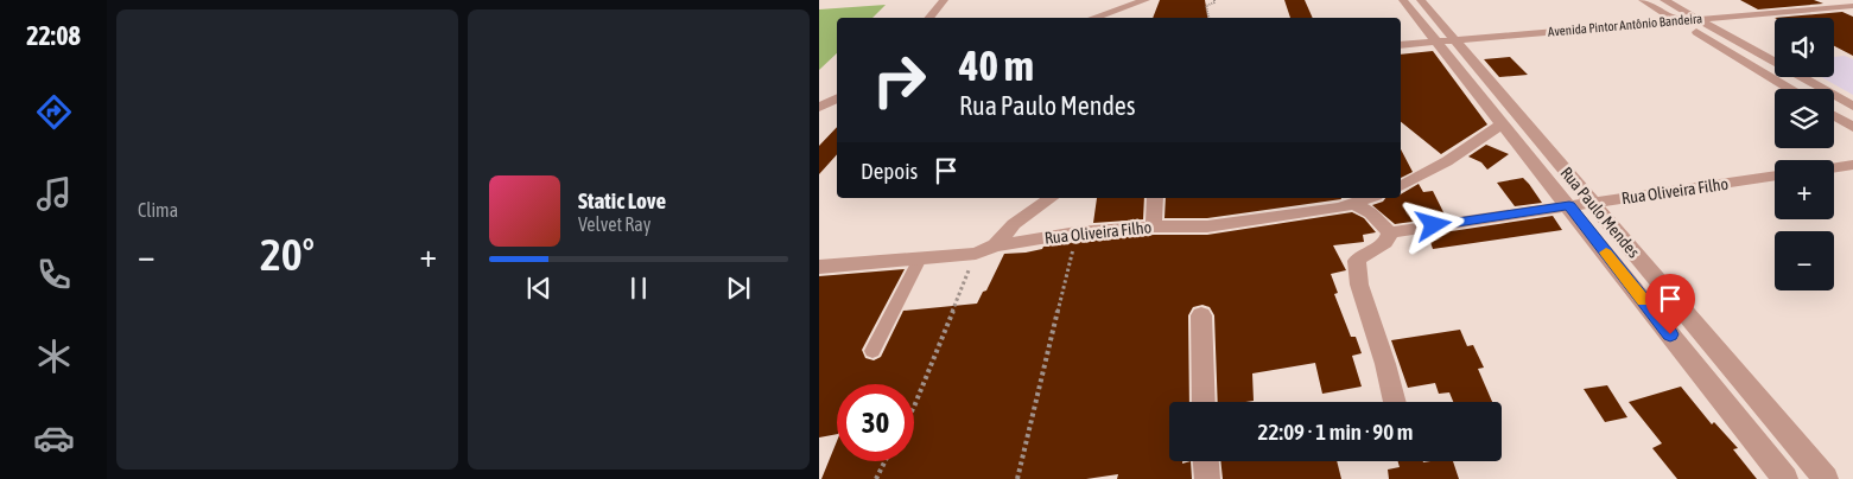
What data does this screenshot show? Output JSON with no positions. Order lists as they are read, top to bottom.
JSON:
{
  "streets": {
    "street": ["Avenida Pintor Antônio Bandeira", "Rua Oliveira Filho", "Rua Paulo Mendes"]
  },
  "crossings": [
    ["Avenida Pintor Antônio Bandeira", "Rua Paulo Mendes"],
    ["Rua Oliveira Filho", "Rua Paulo Mendes"]
  ],
  "page": {
    "tabs": "22:08",
    "tile": "Clima",
    "map_buttons": ["+", "−"],
    "turn": ["40 m", "Rua Paulo Mendes"],
    "then": "Depois",
    "song": ["Static Love", "Velvet Ray"],
    "heat": ["−", "20°", "+"],
    "limit": "30",
    "trip": "22:09 · 1 min · 90 m"
  }
}
